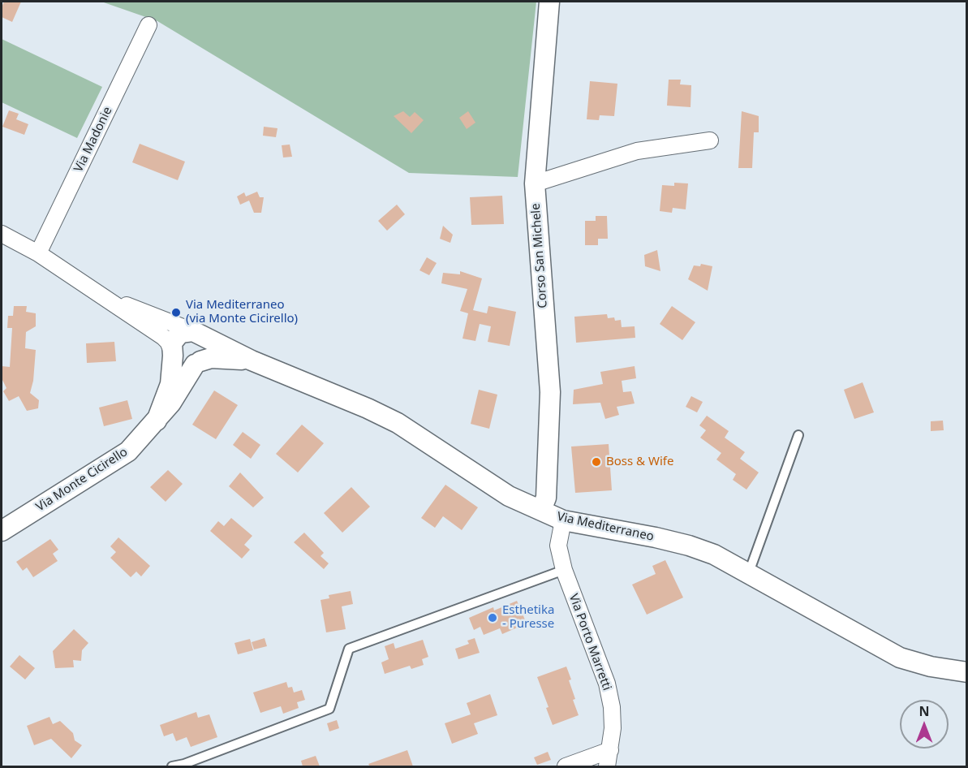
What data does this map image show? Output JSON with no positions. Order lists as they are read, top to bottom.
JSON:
{
  "streets": {
    "street": [
      "Via Madonie",
      "Corso San Michele",
      "Via Monte Cicirello",
      "Via Mediterraneo",
      "Via Porto Marretti"
    ]
  },
  "crossings": [
    ["Corso San Michele", "Via Mediterraneo"],
    ["Via Mediterraneo", "Via Porto Marretti"]
  ],
  "places": ["Via Mediterraneo (via Monte Cicirello)", "Boss & Wife", "Esthetika - Puresse"],
  "north": "top"
}
